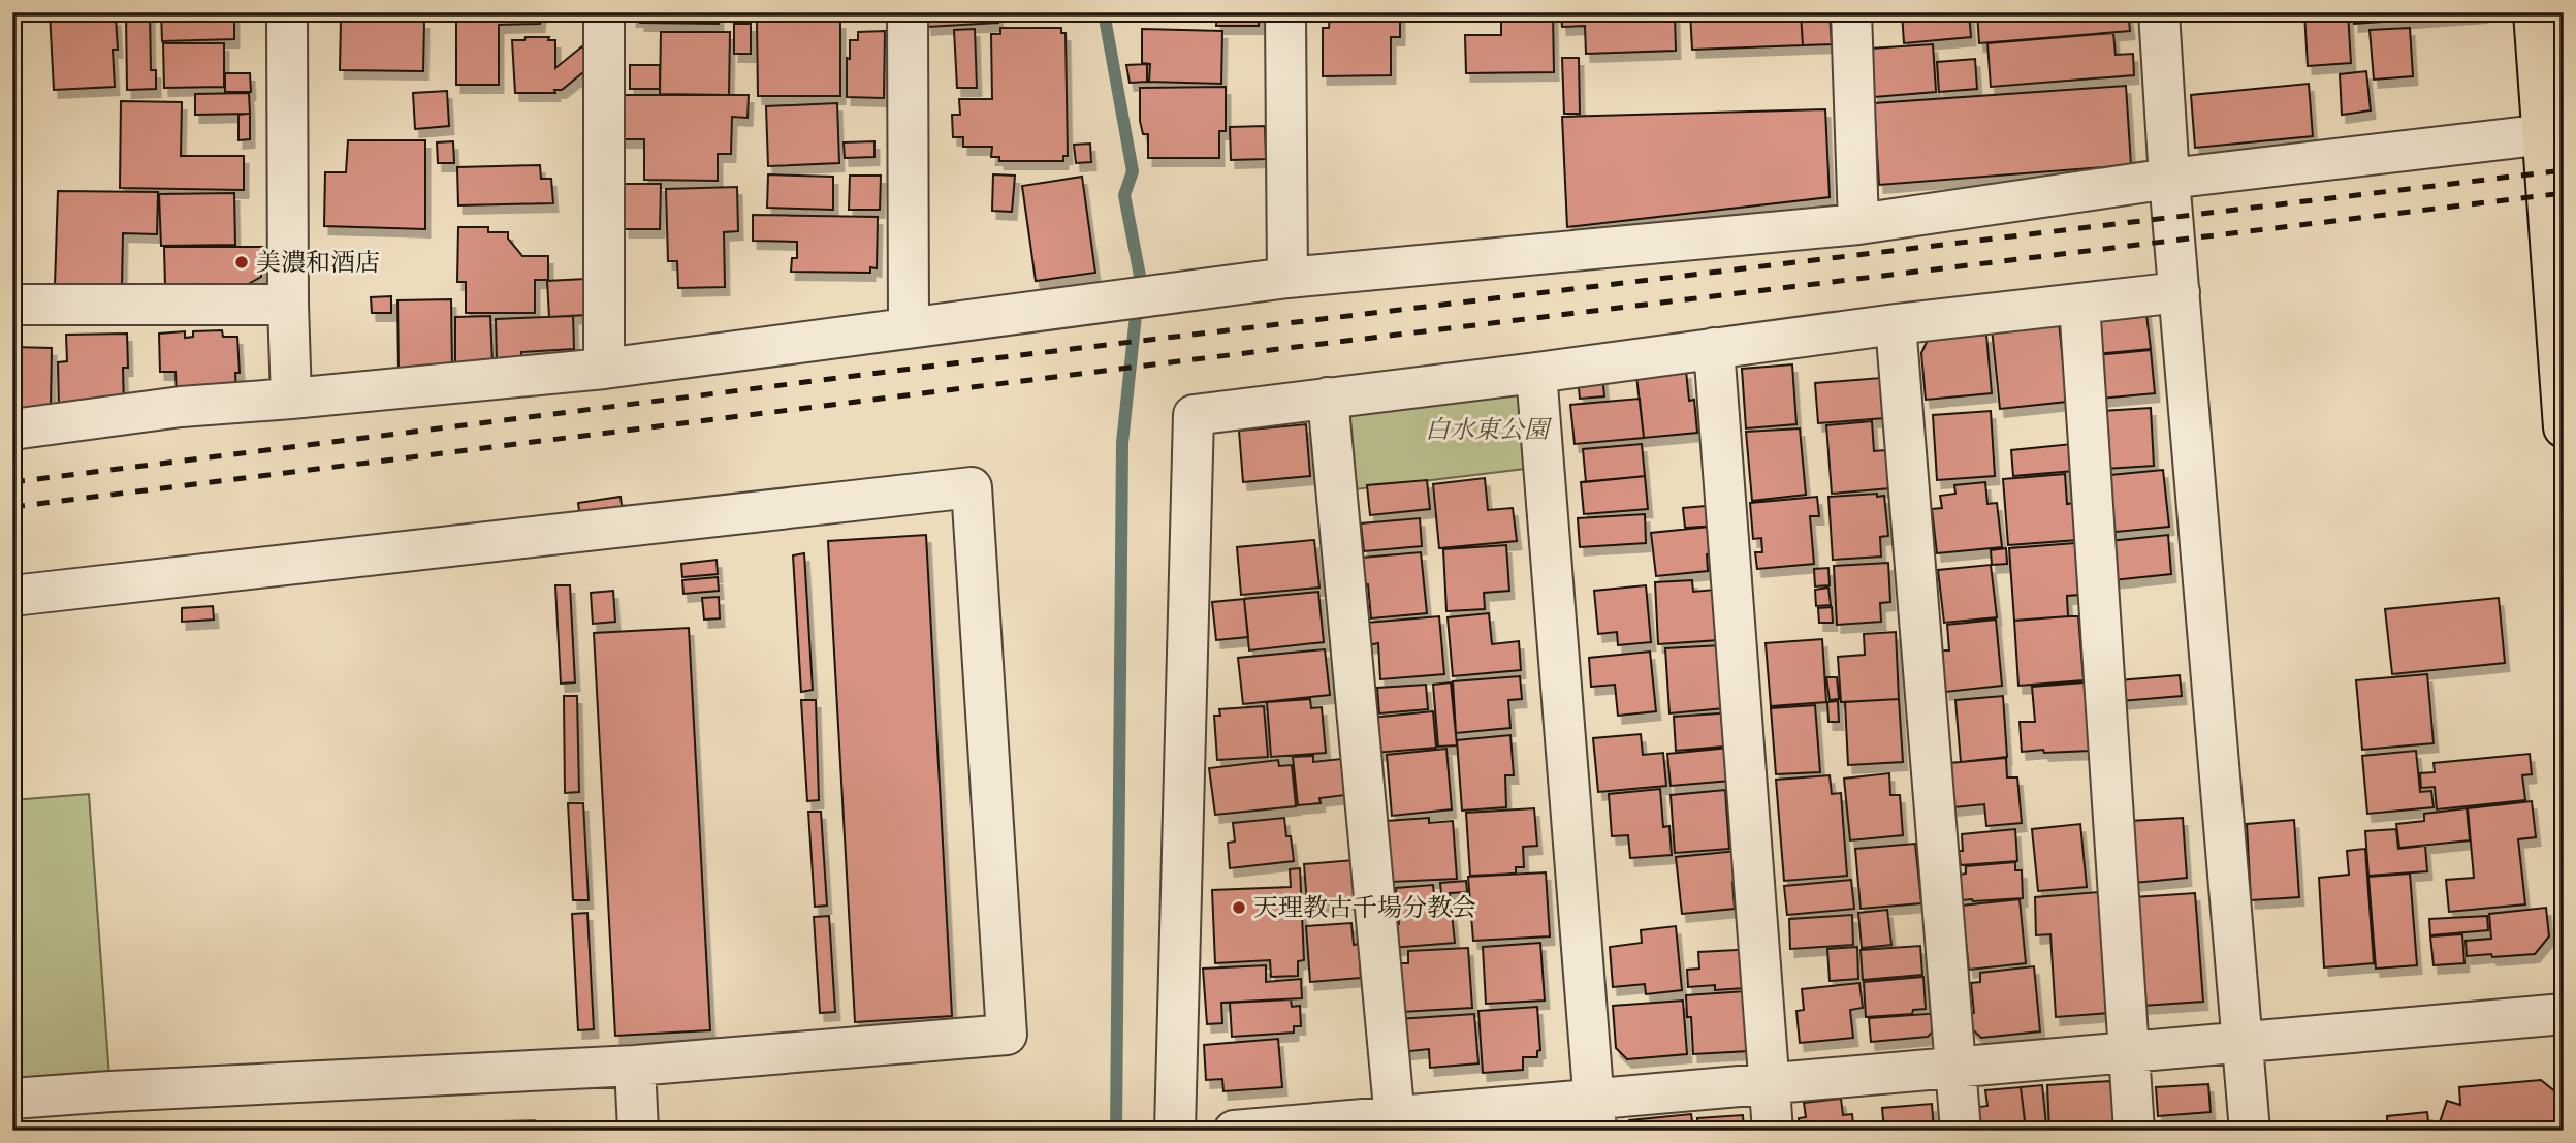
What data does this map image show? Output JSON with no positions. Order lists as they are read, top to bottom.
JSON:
{
  "parks": ["白水東公園"],
  "places": ["美濃和酒店", "天理教古千場分教会"]
}
